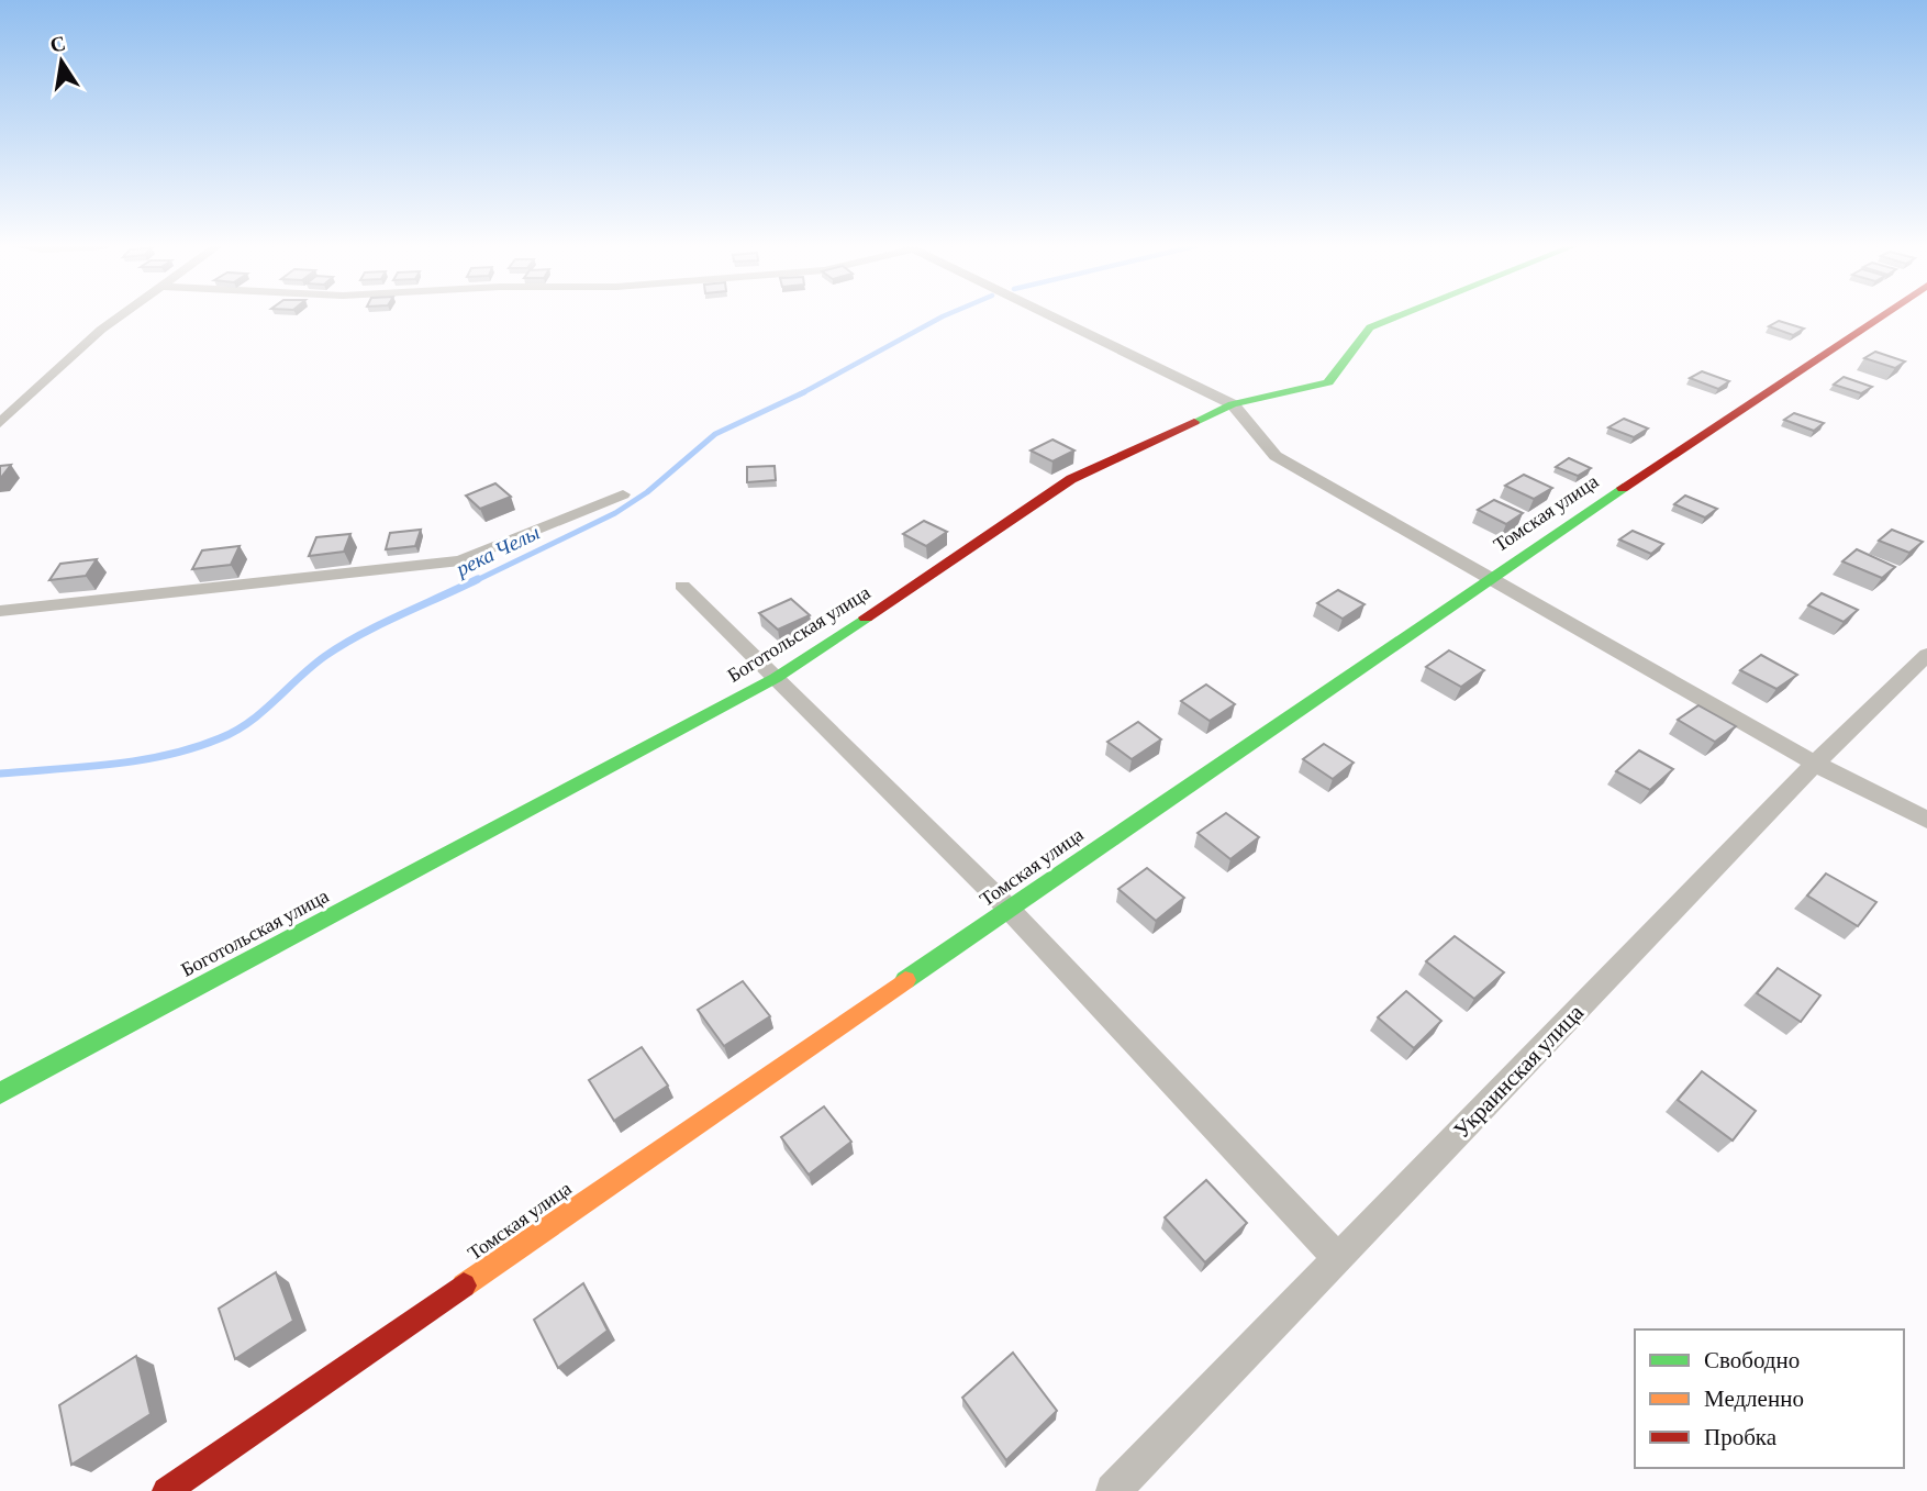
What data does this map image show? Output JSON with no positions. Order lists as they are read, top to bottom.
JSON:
{
  "streets": {
    "street": ["Томская улица", "Боготольская улица", "Украинская улица"]
  },
  "water": ["река Челы"],
  "legend": ["Свободно", "Медленно", "Пробка"],
  "north": "top"
}
